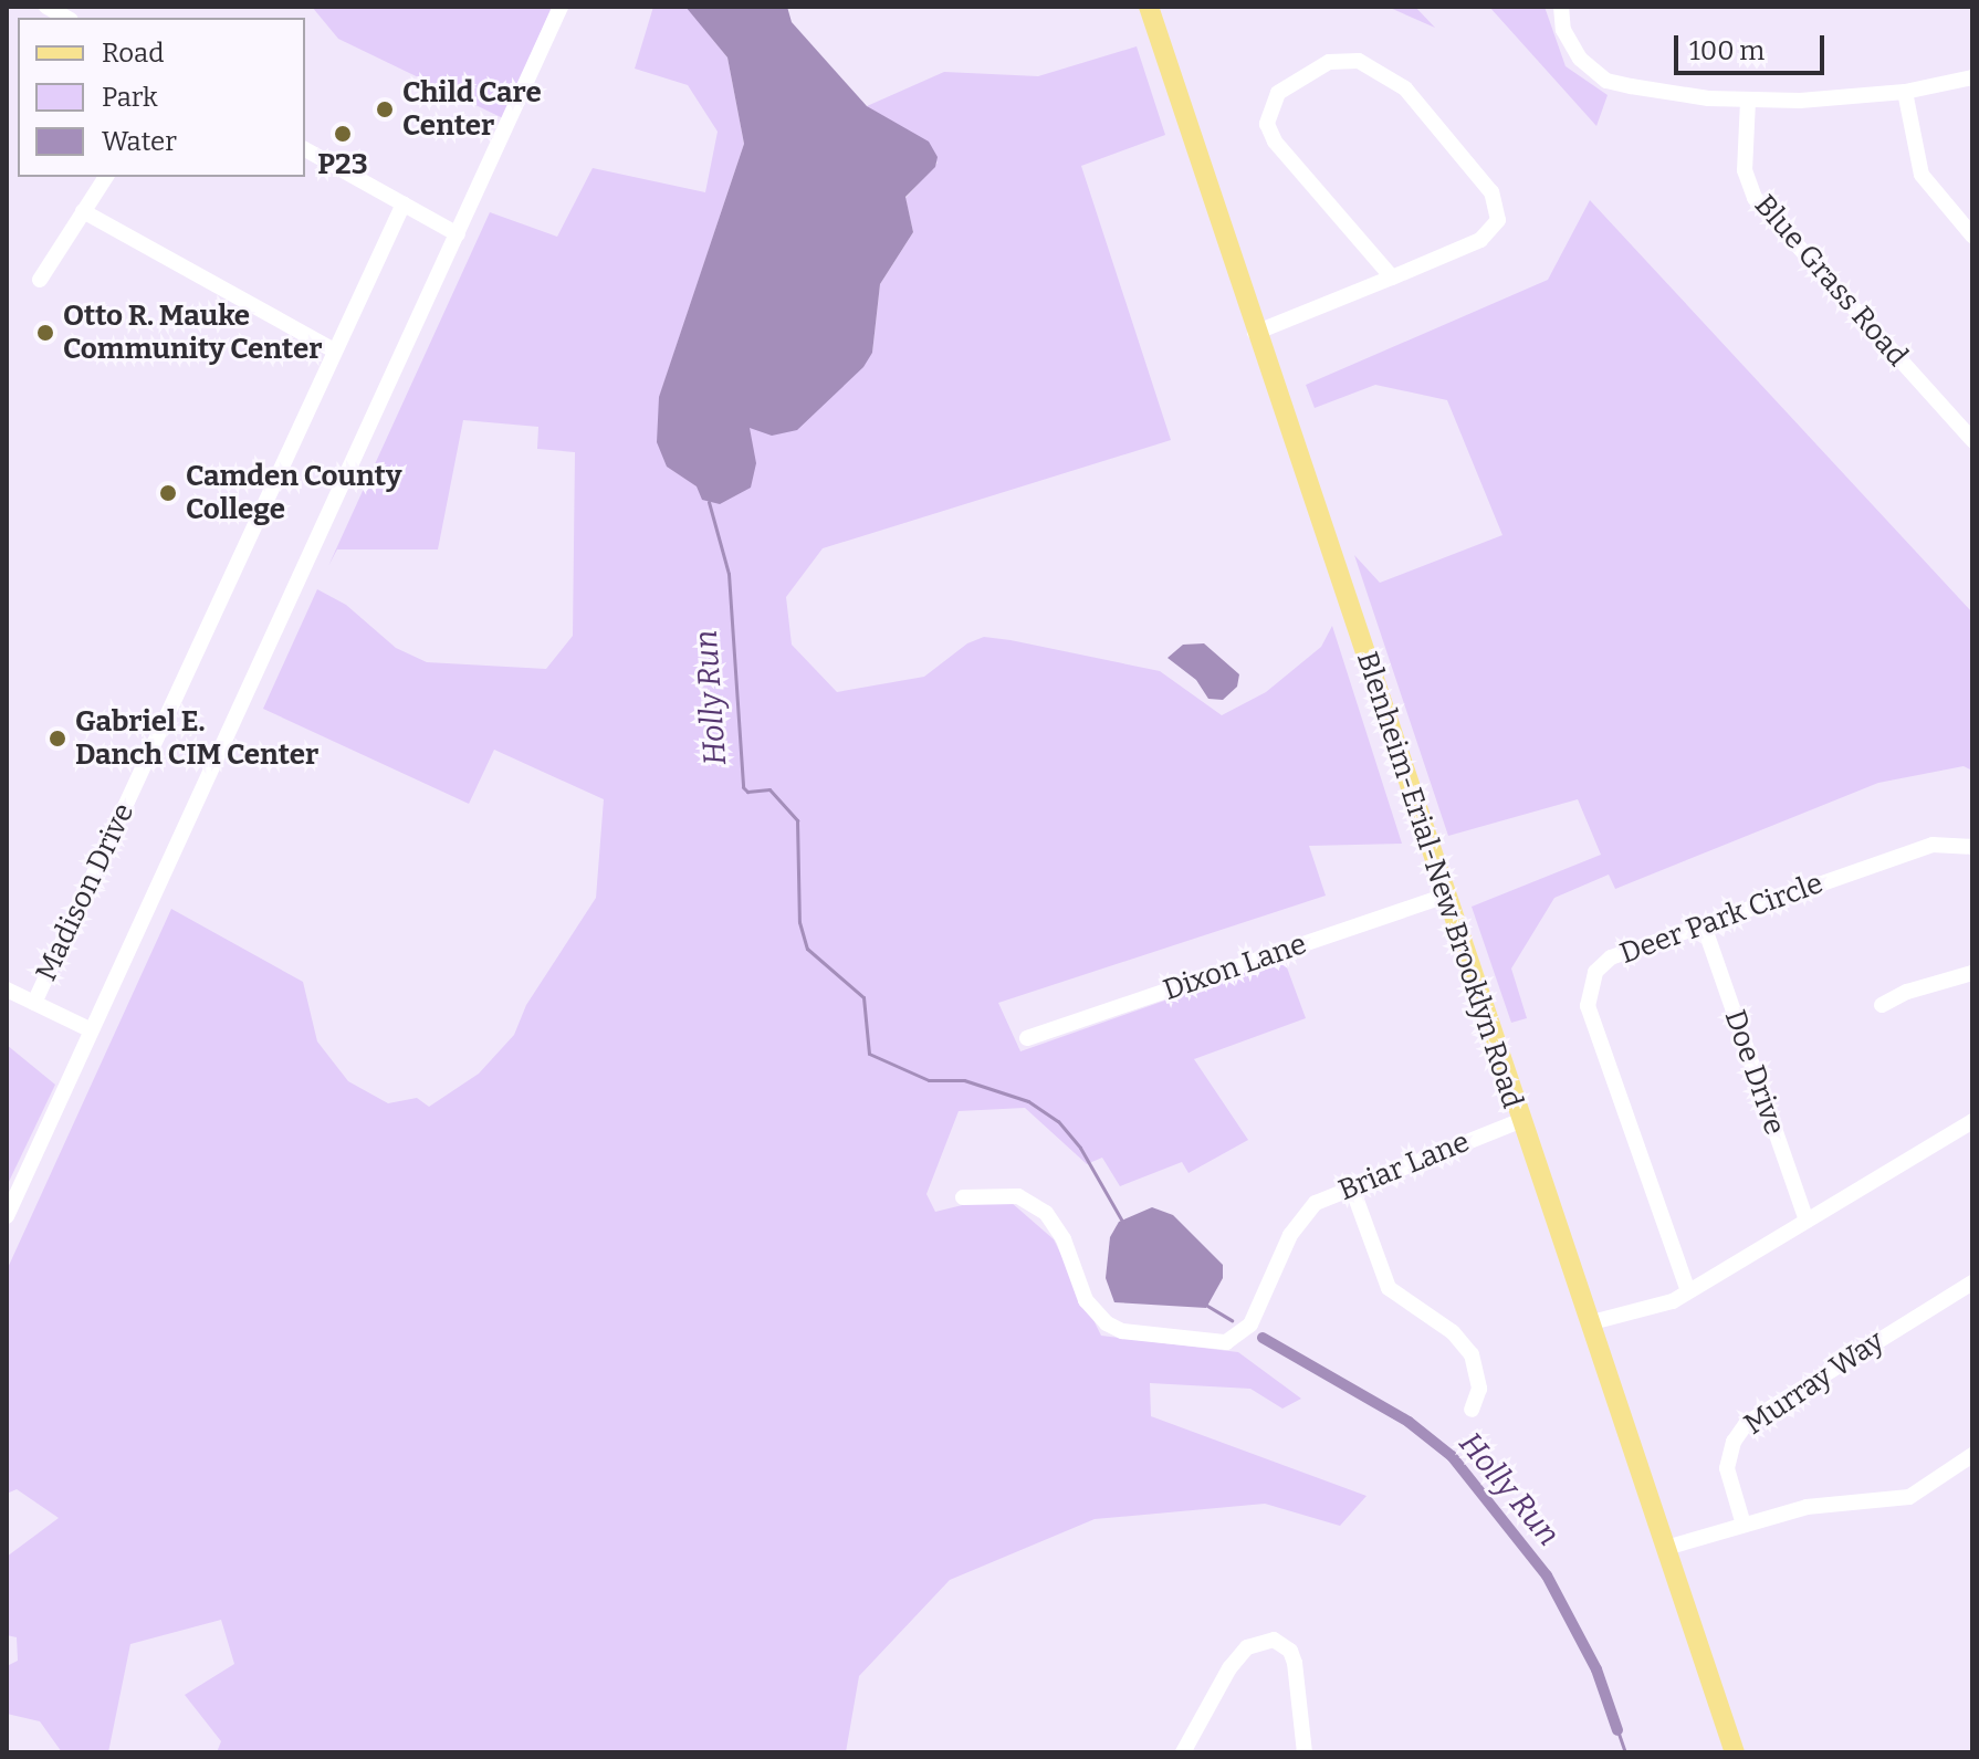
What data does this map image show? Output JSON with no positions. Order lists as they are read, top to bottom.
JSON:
{
  "streets": {
    "main road": ["Blenheim-Erial-New Brooklyn Road"],
    "street": [
      "Blue Grass Road",
      "Madison Drive",
      "Deer Park Circle",
      "Dixon Lane",
      "Doe Drive",
      "Briar Lane",
      "Murray Way"
    ]
  },
  "crossings": [
    ["Blenheim-Erial-New Brooklyn Road", "Dixon Lane"],
    ["Blenheim-Erial-New Brooklyn Road", "Briar Lane"],
    ["Deer Park Circle", "Doe Drive"]
  ],
  "water": ["Holly Run"],
  "places": [
    "Child Care Center",
    "P23",
    "Otto R. Mauke Community Center",
    "Camden County College",
    "Gabriel E. Danch CIM Center"
  ],
  "legend": ["Road", "Park", "Water"],
  "scale_bar": "100 m"
}
